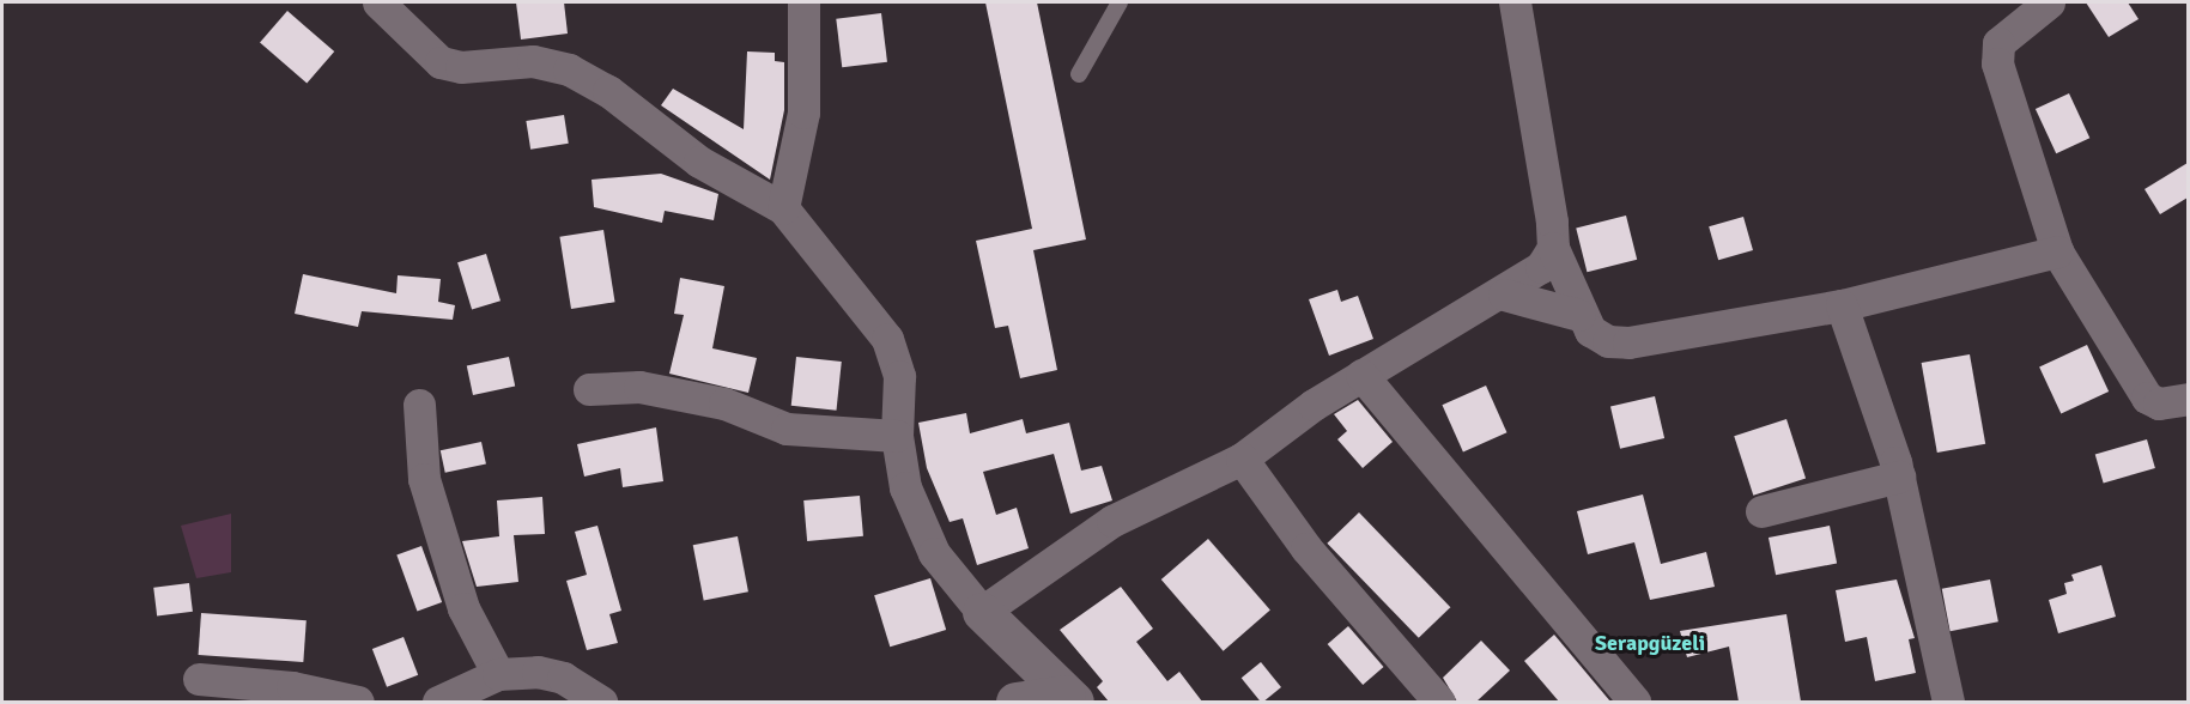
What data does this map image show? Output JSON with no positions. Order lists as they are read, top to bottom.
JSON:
{
  "districts": ["Serapgüzeli"]
}
